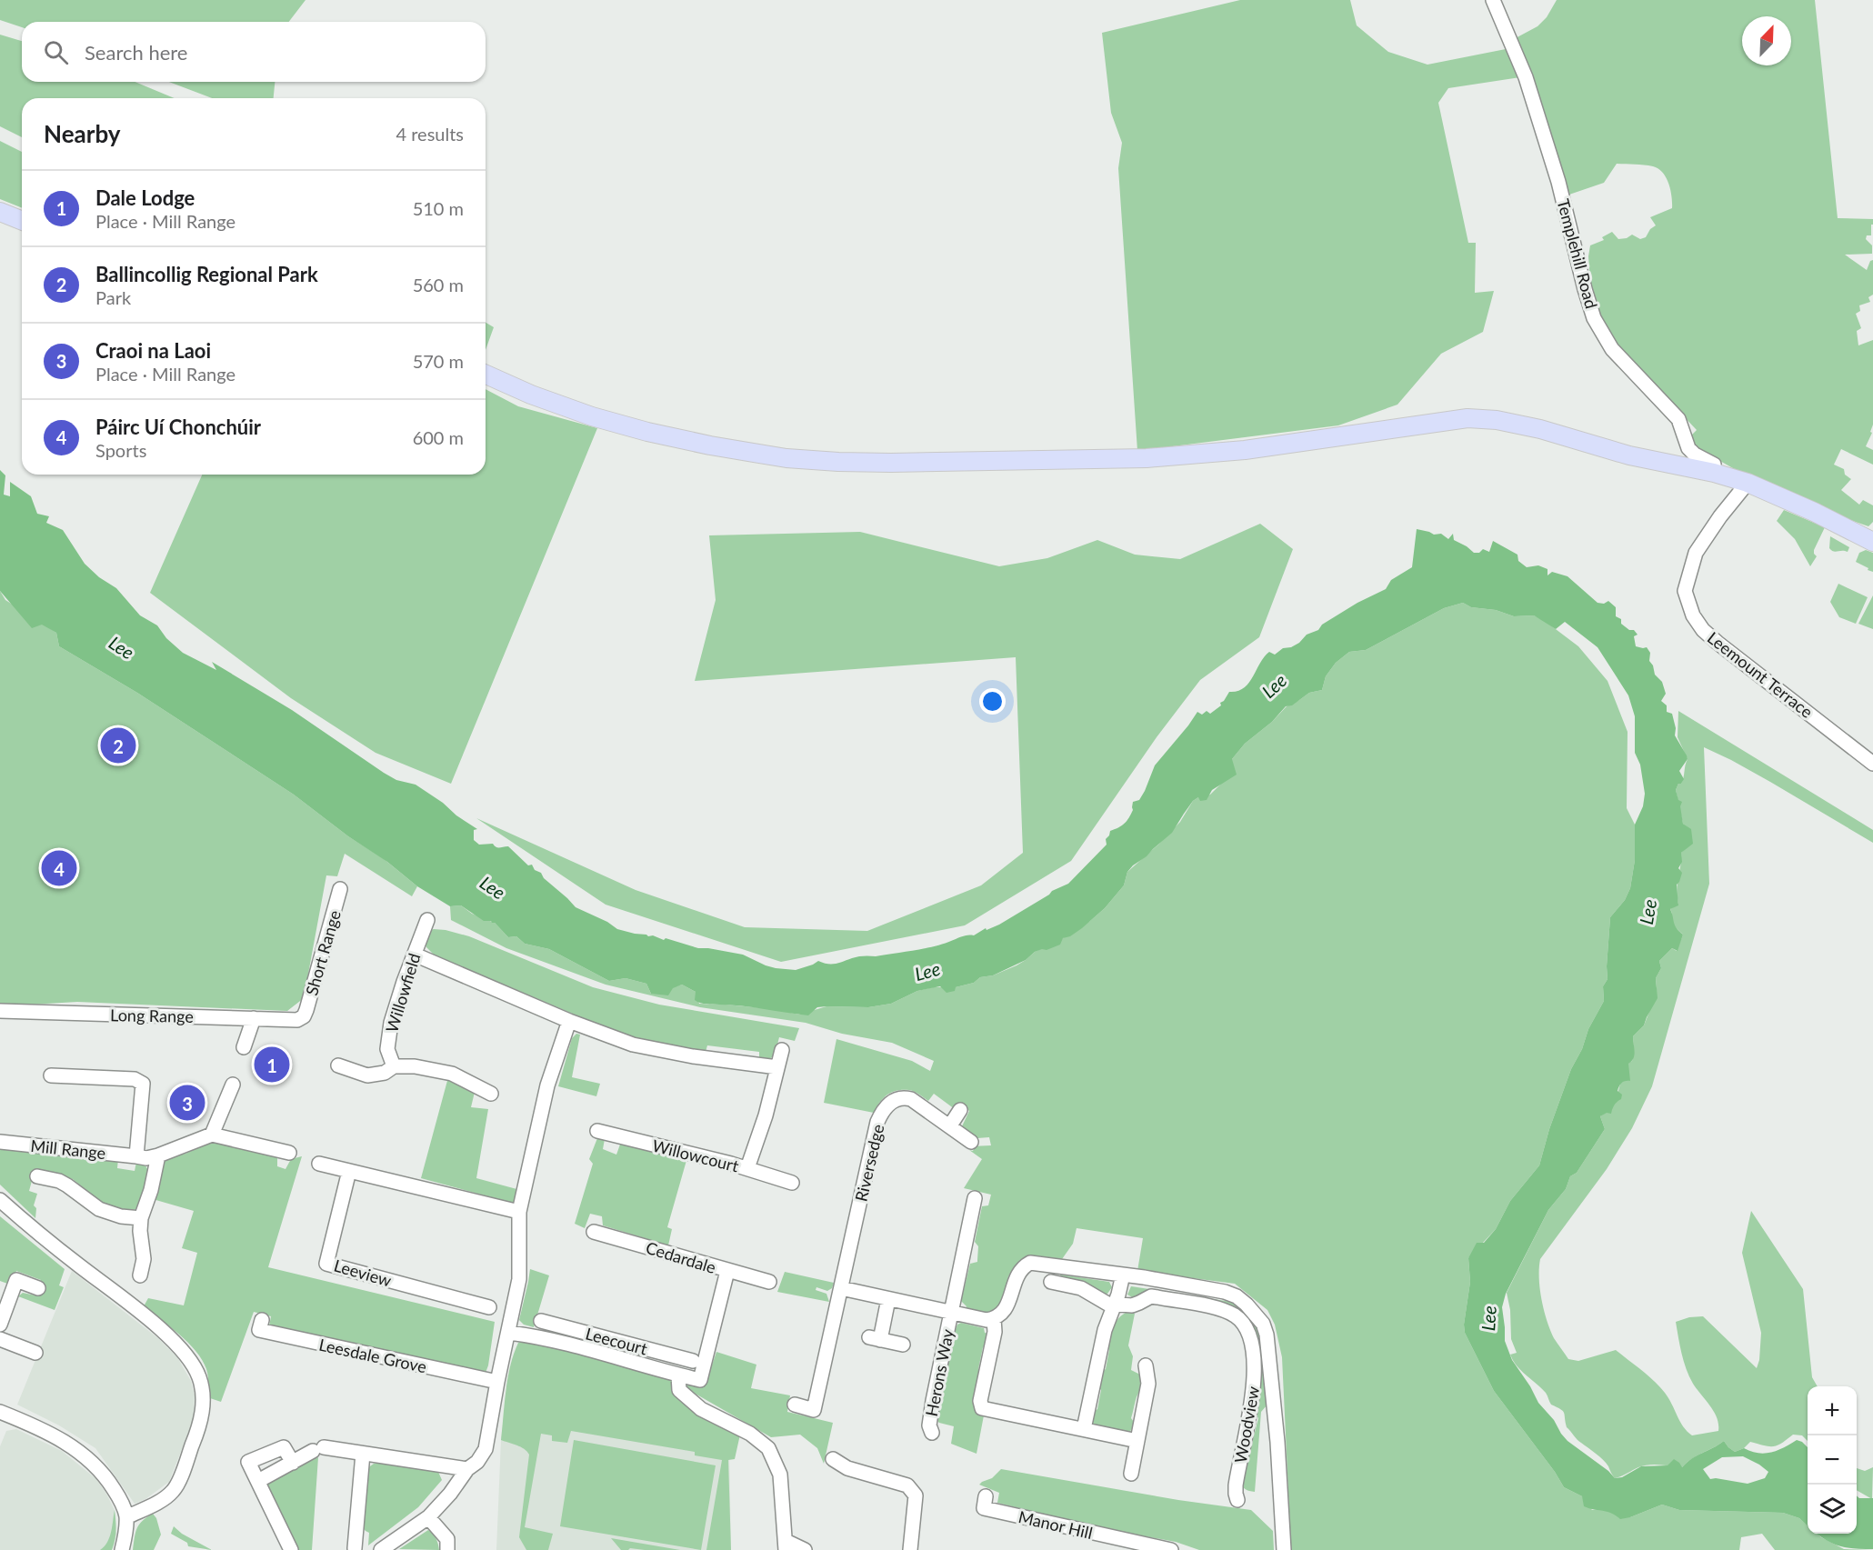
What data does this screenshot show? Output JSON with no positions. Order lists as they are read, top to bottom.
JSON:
{
  "streets": {
    "street": [
      "Templehill Road",
      "Leemount Terrace",
      "Short Range",
      "Willowfield",
      "Long Range",
      "Mill Range",
      "Willowcourt",
      "Riversedge",
      "Cedardale",
      "Leeview",
      "Leecourt",
      "Leesdale Grove",
      "Herons Way",
      "Woodview",
      "Manor Hill"
    ]
  },
  "crossings": [
    ["Short Range", "Long Range"]
  ],
  "water": ["Lee"],
  "north": "top right",
  "page": {
    "search": "Search here",
    "heading": ["Nearby", "4 results"],
    "list": [
      {
        "mark": "1",
        "name": "Dale Lodge",
        "note": "Place · Mill Range",
        "value": "510 m"
      },
      {
        "mark": "2",
        "name": "Ballincollig Regional Park",
        "note": "Park",
        "value": "560 m"
      },
      {
        "mark": "3",
        "name": "Craoi na Laoi",
        "note": "Place · Mill Range",
        "value": "570 m"
      },
      {
        "mark": "4",
        "name": "Páirc Uí Chonchúir",
        "note": "Sports",
        "value": "600 m"
      }
    ],
    "pins": [
      "2",
      "4",
      "1",
      "3"
    ],
    "map_buttons": ["+", "−"]
  }
}
